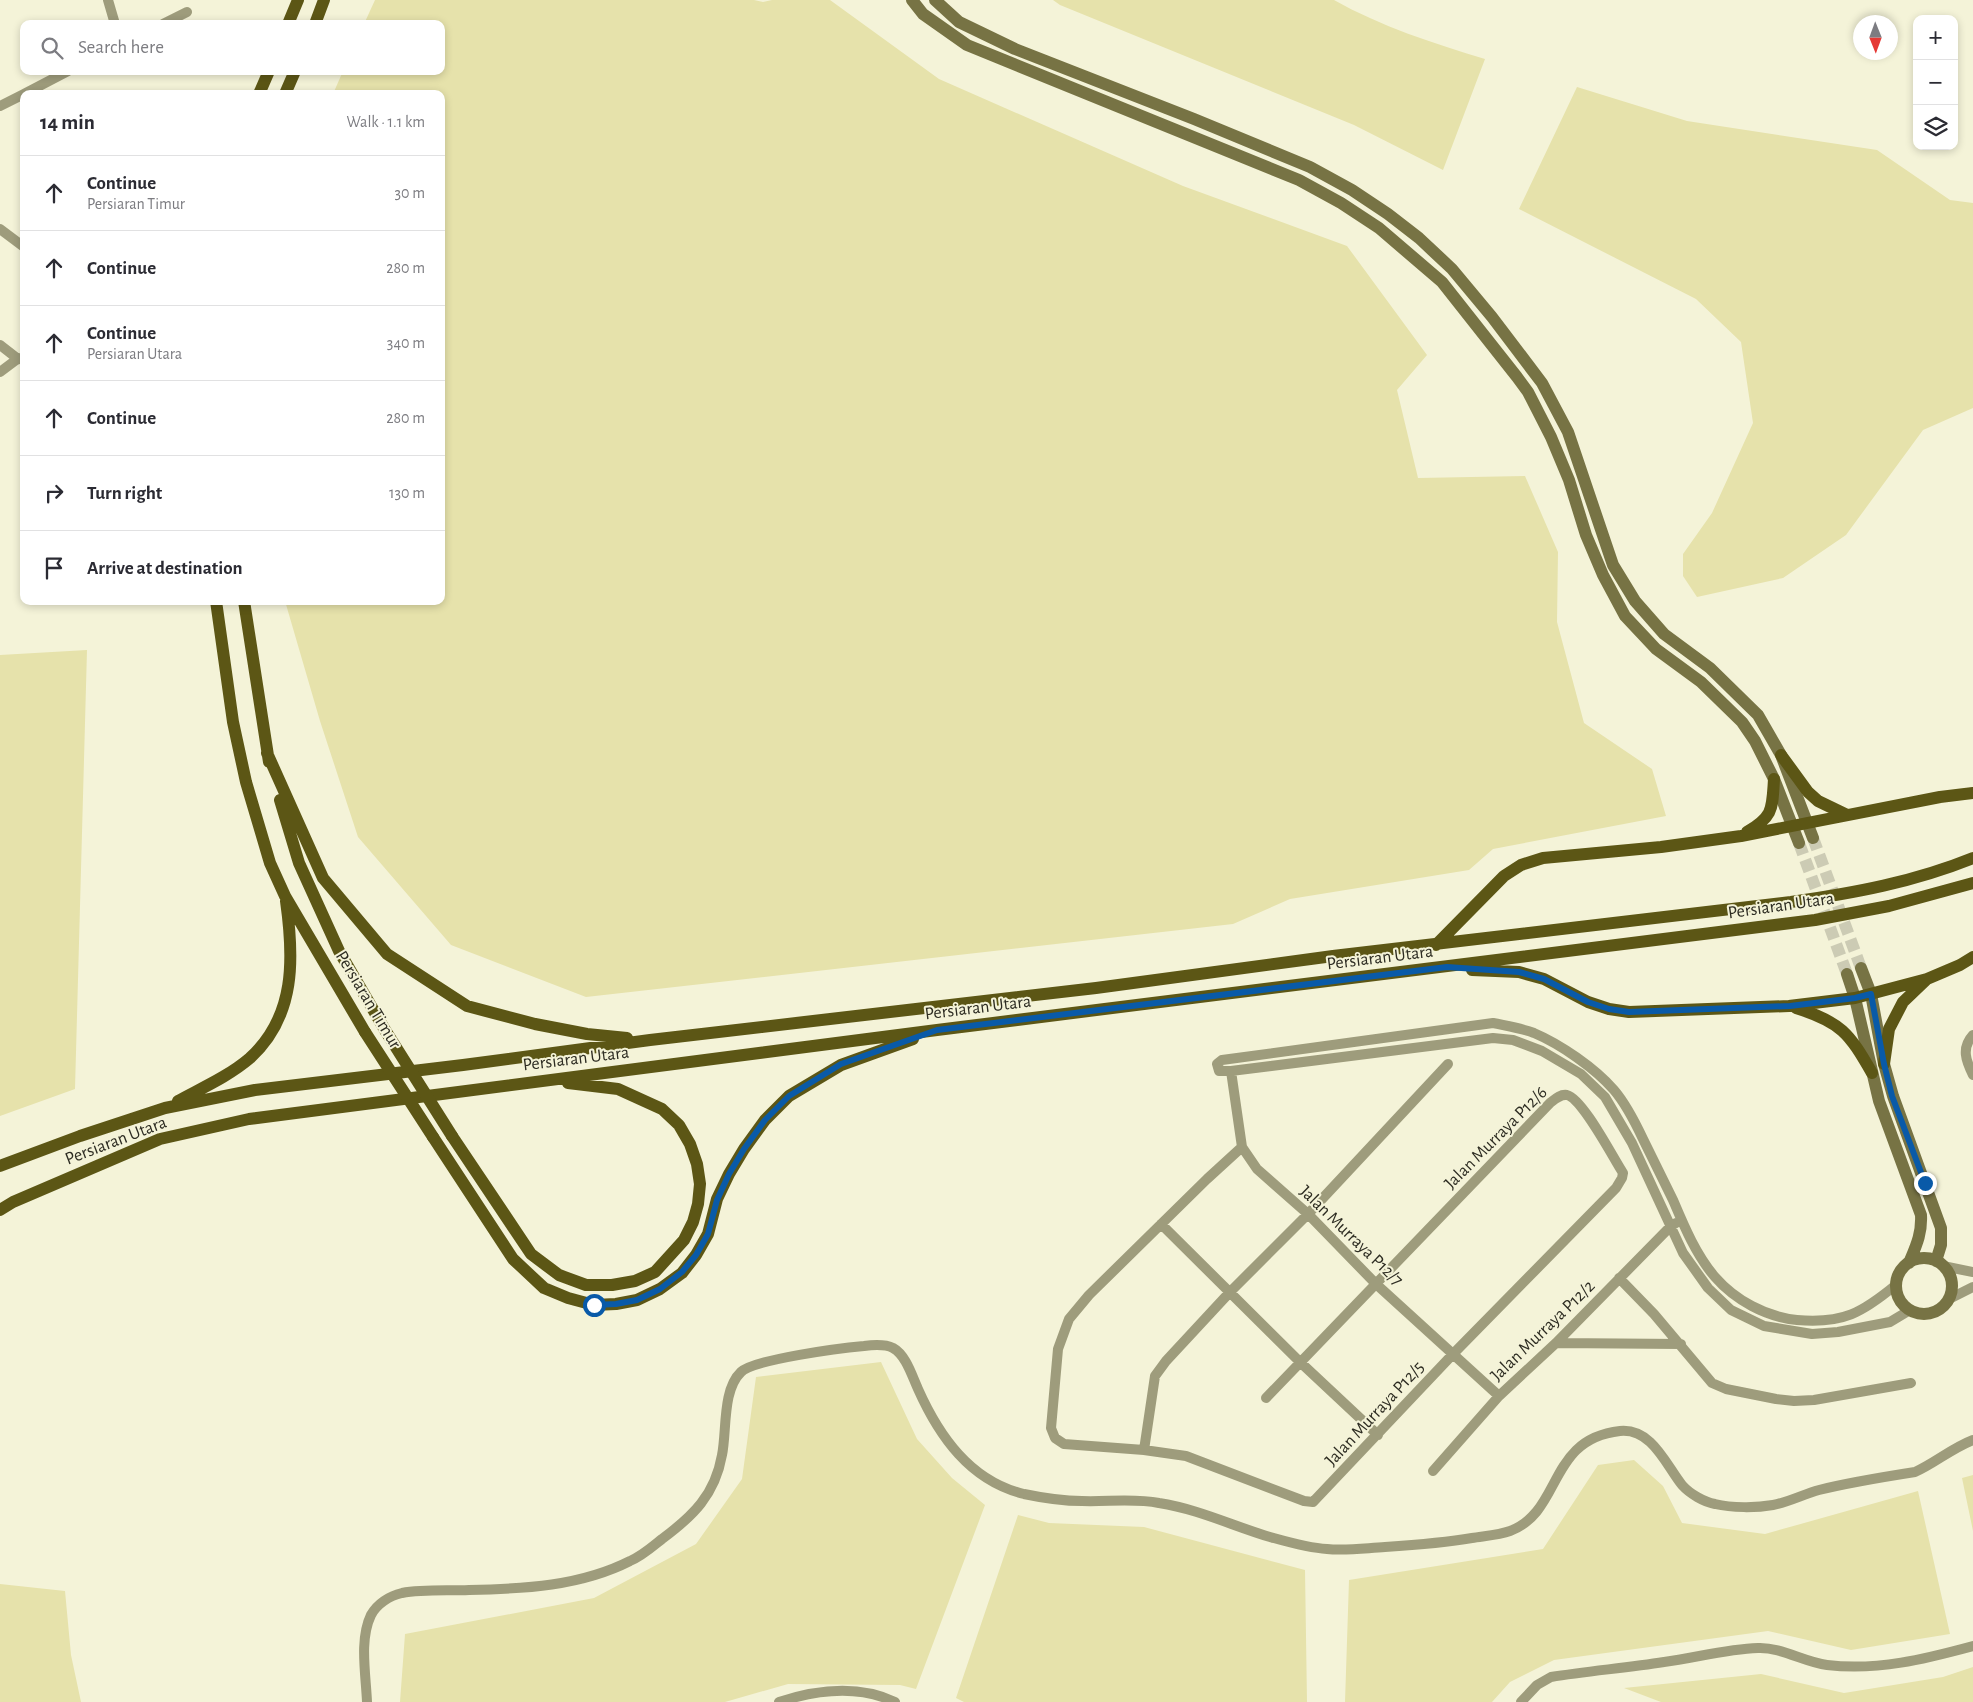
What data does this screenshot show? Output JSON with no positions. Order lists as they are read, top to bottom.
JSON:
{
  "streets": {
    "main road": ["Persiaran Utara", "Persiaran Timur"],
    "street": [
      "Jalan Murraya P12/6",
      "Jalan Murraya P12/7",
      "Jalan Murraya P12/2",
      "Jalan Murraya P12/5"
    ]
  },
  "crossings": [
    ["Persiaran Utara", "Persiaran Timur"],
    ["Jalan Murraya P12/6", "Jalan Murraya P12/7"],
    ["Jalan Murraya P12/6", "Jalan Murraya P12/5"],
    ["Jalan Murraya P12/7", "Jalan Murraya P12/2"],
    ["Jalan Murraya P12/7", "Jalan Murraya P12/5"]
  ],
  "north": "bottom",
  "page": {
    "map_buttons": ["+", "−"],
    "search": "Search here",
    "heading": ["14 min", "Walk · 1.1 km"],
    "list": [
      ["Continue", "Persiaran Timur", "30 m"],
      ["Continue", "280 m"],
      ["Continue", "Persiaran Utara", "340 m"],
      ["Continue", "280 m"],
      ["Turn right", "130 m"],
      "Arrive at destination"
    ]
  }
}
